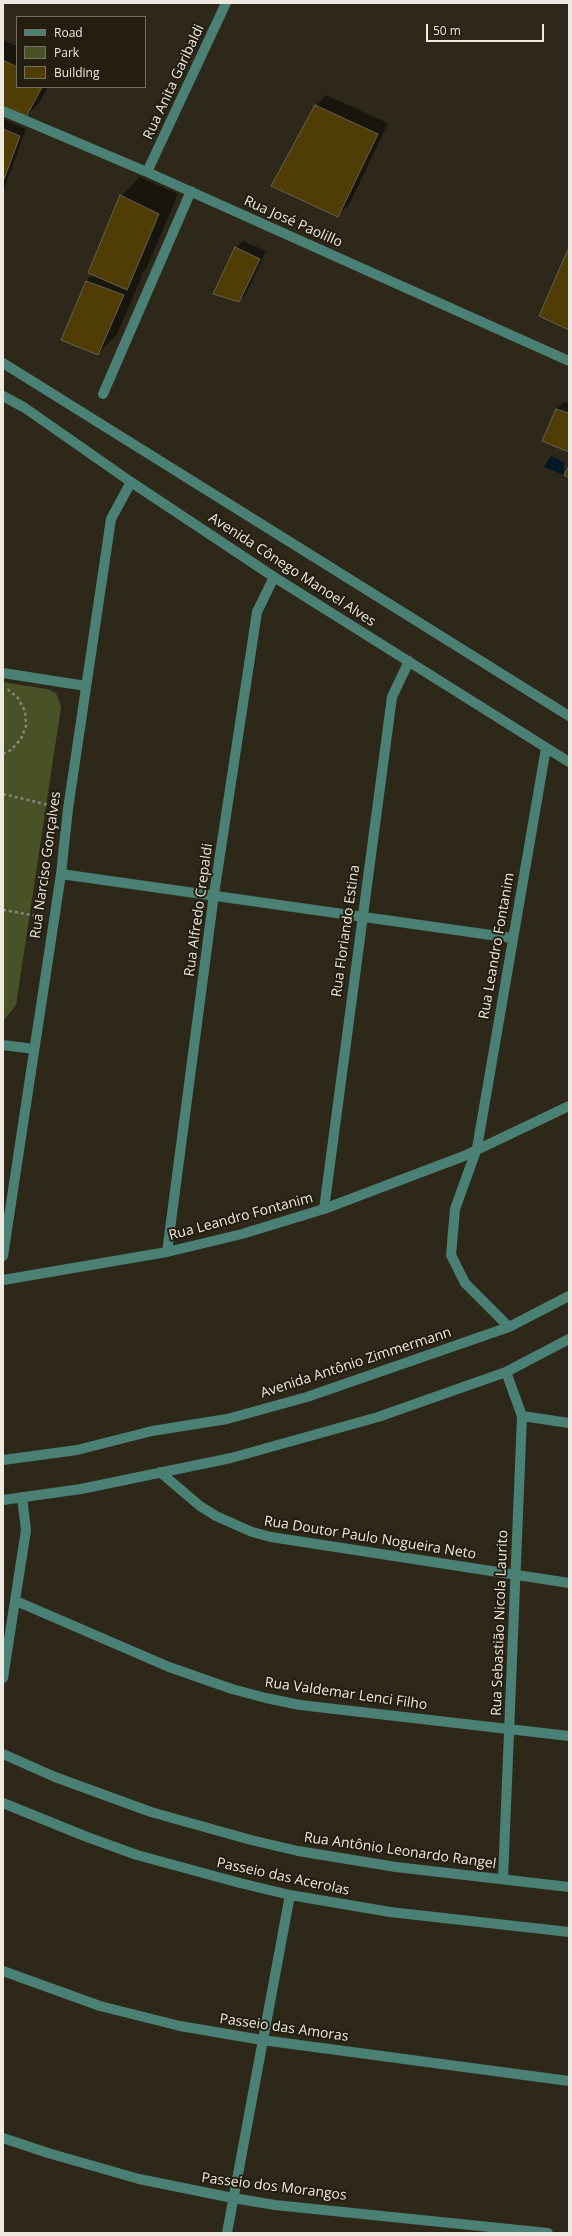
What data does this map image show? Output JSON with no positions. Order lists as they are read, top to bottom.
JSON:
{
  "streets": {
    "street": [
      "Rua Anita Garibaldi",
      "Rua José Paolillo",
      "Avenida Cônego Manoel Alves",
      "Rua Narciso Gonçalves",
      "Rua Alfredo Crepaldi",
      "Rua Floriando Estina",
      "Rua Leandro Fontanim",
      "Avenida Antônio Zimmermann",
      "Rua Doutor Paulo Nogueira Neto",
      "Rua Sebastião Nicola Laurito",
      "Rua Valdemar Lenci Filho",
      "Rua Antônio Leonardo Rangel",
      "Passeio das Acerolas",
      "Passeio das Amoras",
      "Passeio dos Morangos"
    ]
  },
  "crossings": [
    ["Rua Anita Garibaldi", "Rua José Paolillo"],
    ["Avenida Cônego Manoel Alves", "Rua Narciso Gonçalves"],
    ["Avenida Cônego Manoel Alves", "Rua Alfredo Crepaldi"],
    ["Avenida Cônego Manoel Alves", "Rua Floriando Estina"],
    ["Avenida Cônego Manoel Alves", "Rua Leandro Fontanim"],
    ["Rua Alfredo Crepaldi", "Rua Leandro Fontanim"],
    ["Rua Floriando Estina", "Rua Leandro Fontanim"],
    ["Rua Leandro Fontanim", "Avenida Antônio Zimmermann"],
    ["Rua Doutor Paulo Nogueira Neto", "Rua Sebastião Nicola Laurito"],
    ["Rua Sebastião Nicola Laurito", "Rua Valdemar Lenci Filho"],
    ["Rua Sebastião Nicola Laurito", "Rua Antônio Leonardo Rangel"]
  ],
  "legend": ["Road", "Park", "Building"],
  "scale_bar": "50 m"
}
